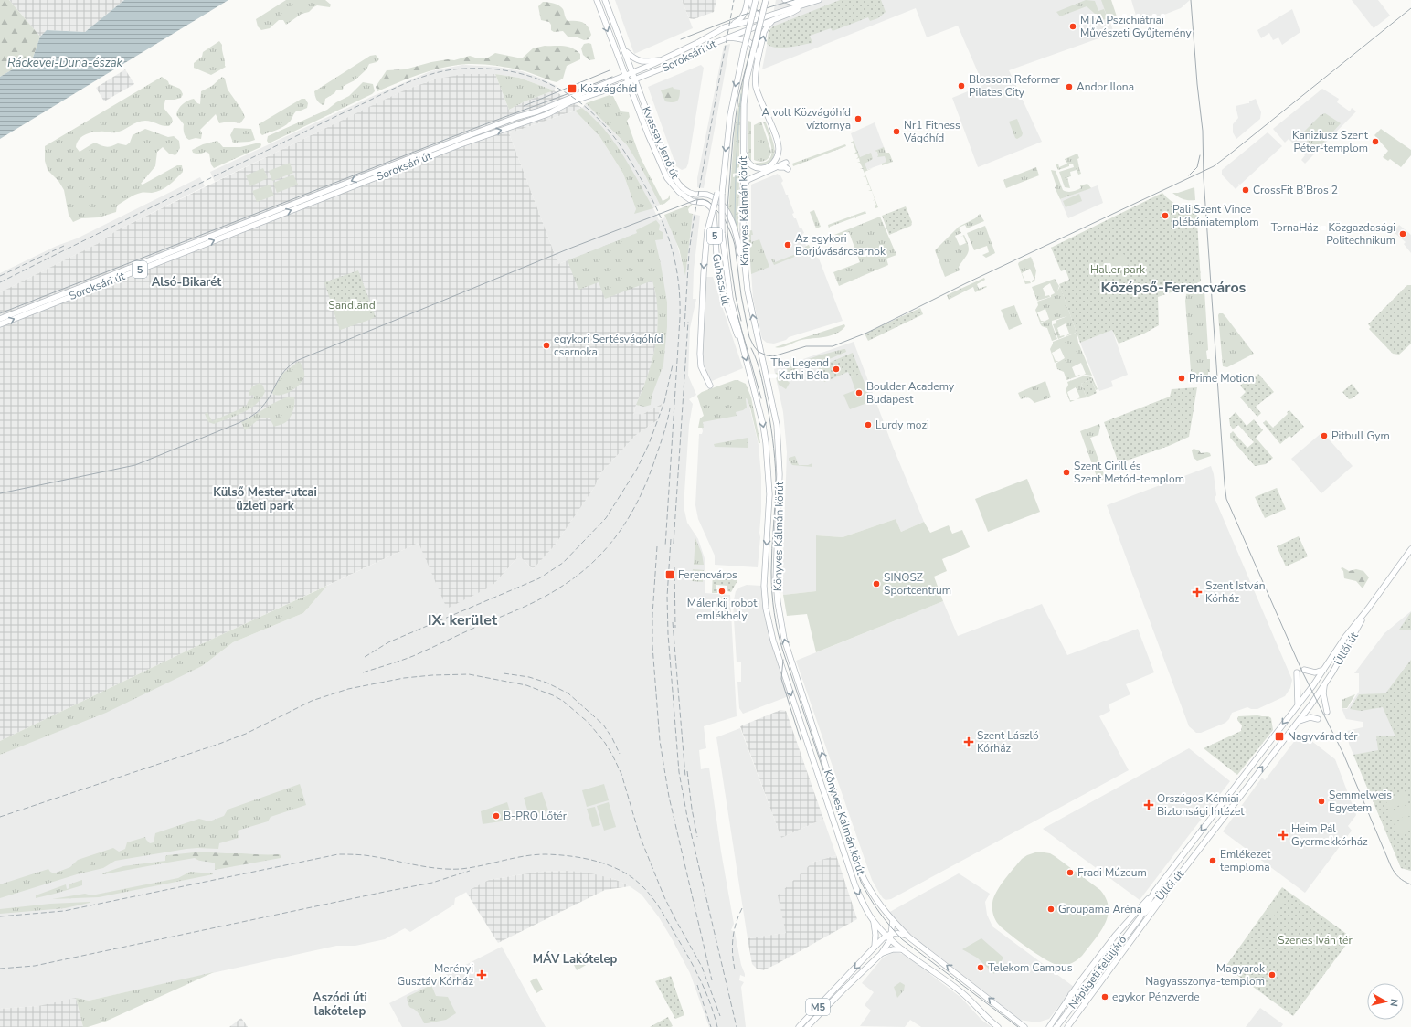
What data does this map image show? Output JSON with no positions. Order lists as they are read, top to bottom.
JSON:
{
  "streets": {
    "main road": [
      "Soroksári út",
      "Kvassay Jenő út",
      "Könyves Kálmán körút",
      "5",
      "Gubacsi út",
      "Üllői út",
      "Népligeti felüljáró",
      "M5"
    ]
  },
  "crossings": [
    ["Soroksári út", "Kvassay Jenő út"],
    ["Kvassay Jenő út", "Könyves Kálmán körút"],
    ["Kvassay Jenő út", "Gubacsi út"],
    ["Könyves Kálmán körút", "Gubacsi út"],
    ["Könyves Kálmán körút", "M5"],
    ["Üllői út", "Népligeti felüljáró"]
  ],
  "districts": [
    "Alsó-Bikarét",
    "Középső-Ferencváros",
    "Külső Mester-utcai üzleti park",
    "IX. kerület",
    "MÁV Lakótelep",
    "Aszódi úti lakótelep"
  ],
  "water": ["Ráckevei-Duna-észak"],
  "parks": ["Haller park", "Sandland", "Szenes Iván tér"],
  "places": {
    "other": [
      "MTA Pszichiátriai Művészeti Gyűjtemény",
      "Blossom Reformer Pilates City",
      "Andor Ilona",
      "A volt Közvágóhíd víztornya",
      "Nr1 Fitness Vágóhíd",
      "Kaniziusz Szent Péter-templom",
      "CrossFit B’Bros 2",
      "Páli Szent Vince plébániatemplom",
      "TornaHáz - Közgazdasági Politechnikum",
      "Az egykori Borjúvásárcsarnok",
      "egykori Sertésvágóhíd csarnoka",
      "The Legend – Kathi Béla",
      "Prime Motion",
      "Boulder Academy Budapest",
      "Lurdy mozi",
      "Pitbull Gym",
      "Szent Cirill és Szent Metód-templom",
      "SINOSZ Sportcentrum",
      "Málenkij robot emlékhely",
      "Semmelweis Egyetem",
      "B-PRO Lőtér",
      "Emlékezet temploma",
      "Fradi Múzeum",
      "Groupama Aréna",
      "Telekom Campus",
      "Magyarok Nagyasszonya-templom",
      "egykor Pénzverde"
    ],
    "transit": ["Közvágóhíd", "Ferencváros", "Nagyvárad tér"],
    "health": [
      "Szent István Kórház",
      "Szent László Kórház",
      "Országos Kémiai Biztonsági Intézet",
      "Heim Pál Gyermekkórház",
      "Merényi Gusztáv Kórház"
    ]
  },
  "north": "right"
}
